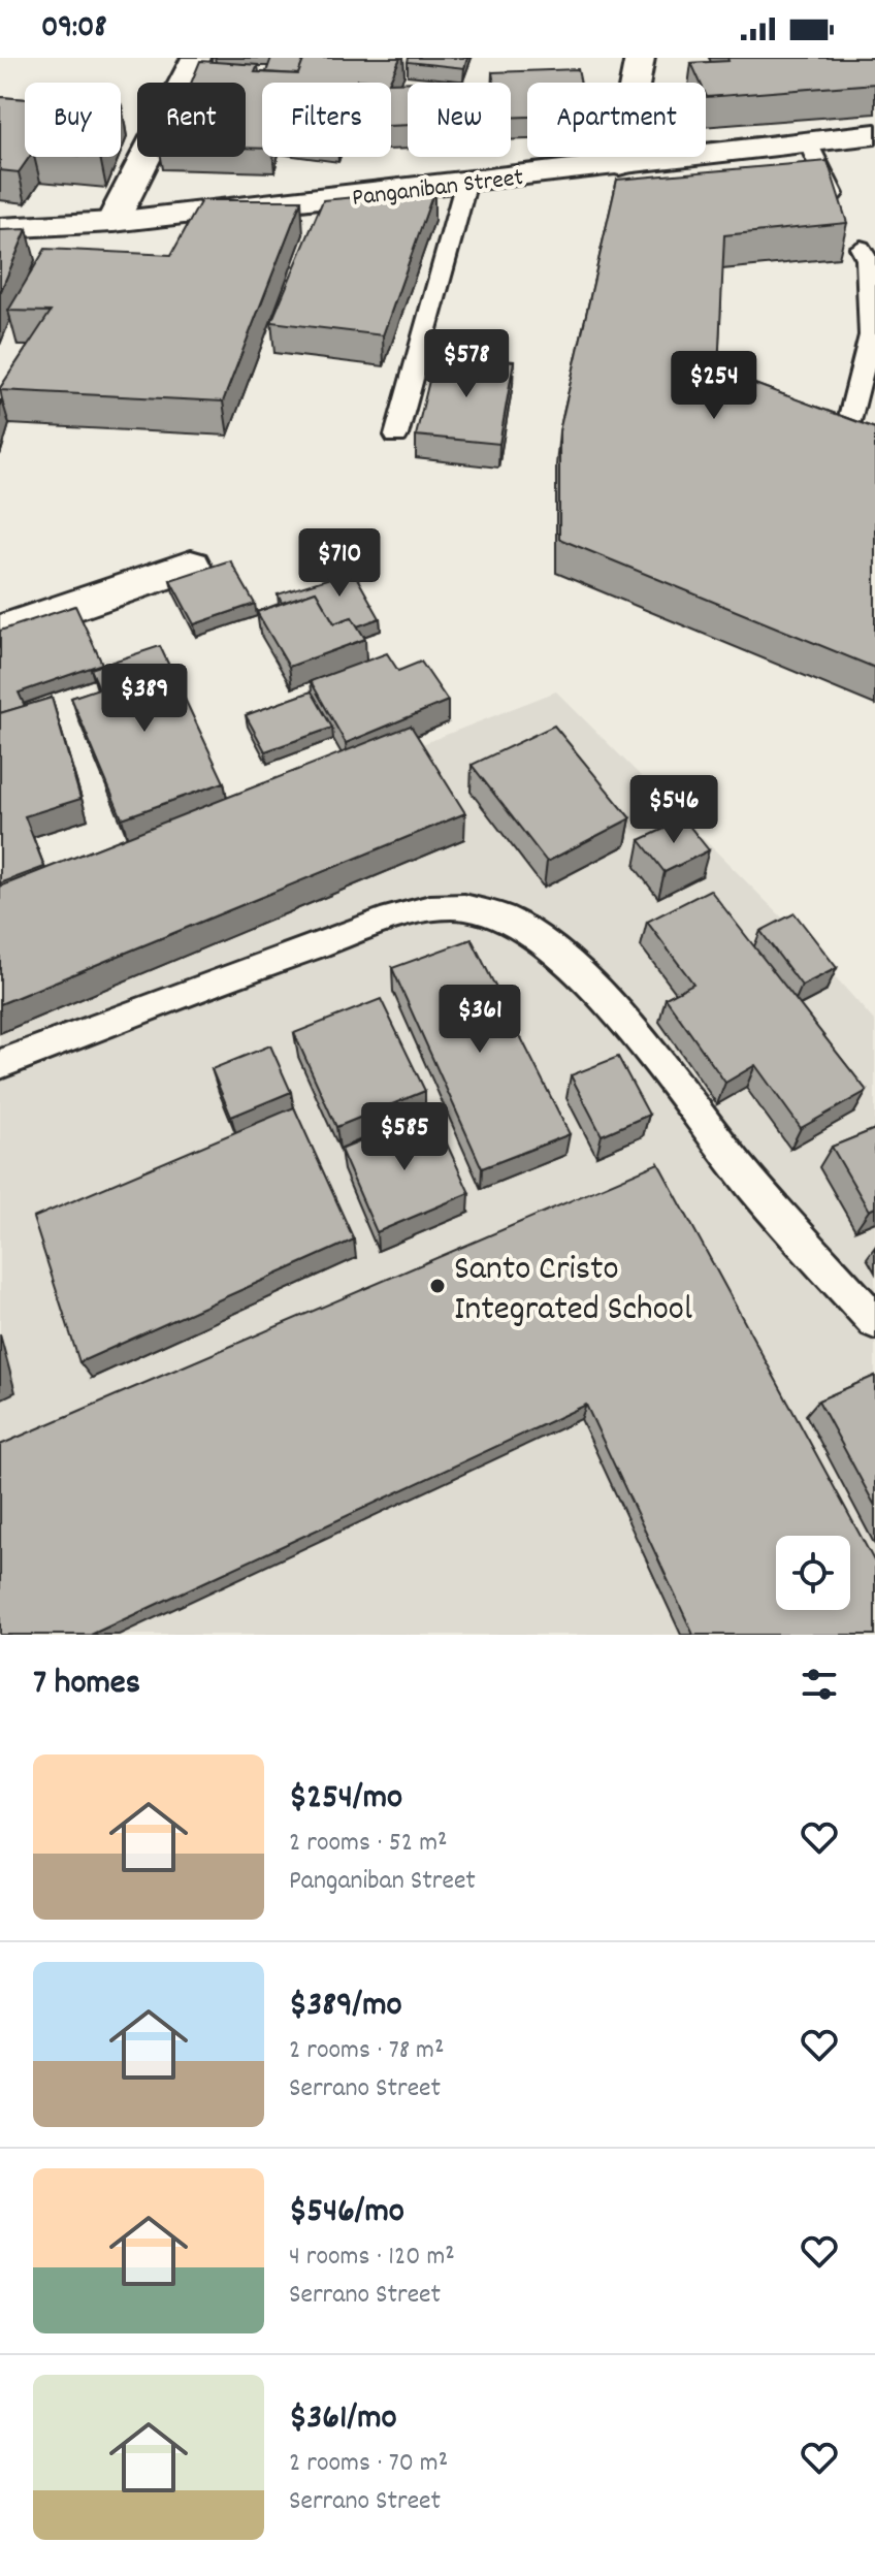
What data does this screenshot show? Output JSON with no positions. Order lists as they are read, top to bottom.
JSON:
{
  "streets": {
    "street": ["Panganiban Street"]
  },
  "places": ["Santo Cristo Integrated School"],
  "page": {
    "status": "09:08",
    "chip": [
      "Buy",
      "Rent",
      "Filters",
      "New",
      "Apartment"
    ],
    "price": [
      "$578",
      "$254",
      "$710",
      "$389",
      "$546",
      "$361",
      "$585"
    ],
    "heading": "7 homes",
    "list": [
      {
        "name": "$254/mo",
        "note": "2 rooms · 52 m² · Panganiban Street"
      },
      {
        "name": "$389/mo",
        "note": "2 rooms · 78 m² · Serrano Street"
      },
      {
        "name": "$546/mo",
        "note": "4 rooms · 120 m² · Serrano Street"
      },
      {
        "name": "$361/mo",
        "note": "2 rooms · 70 m² · Serrano Street"
      }
    ]
  }
}
